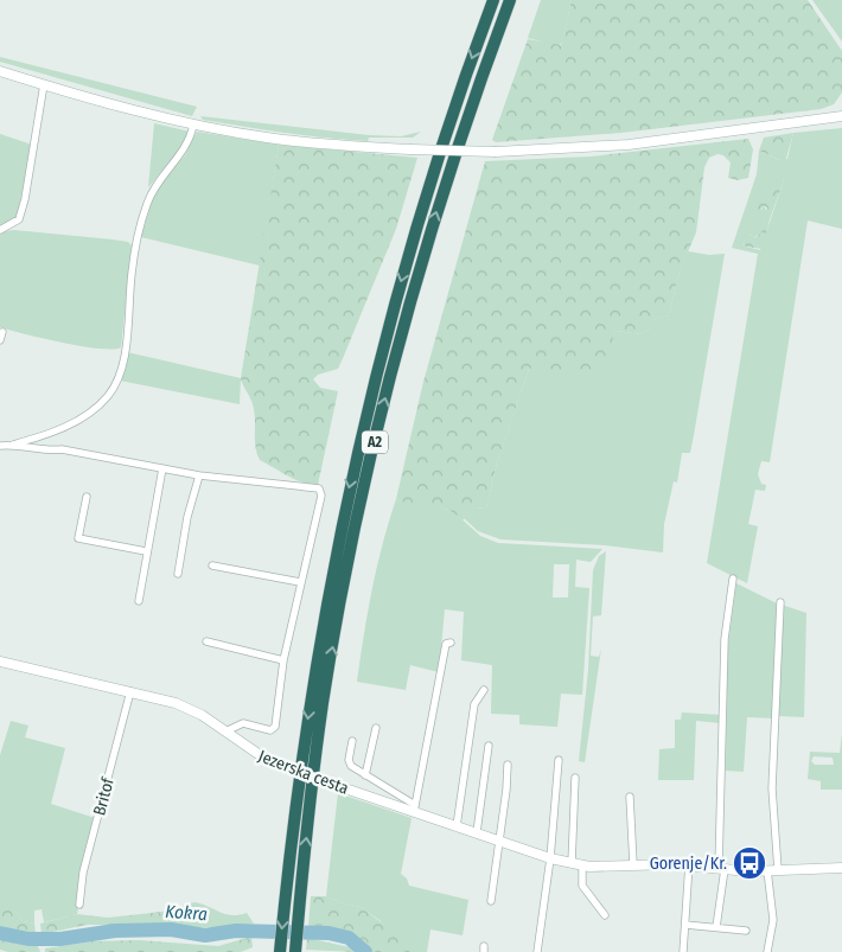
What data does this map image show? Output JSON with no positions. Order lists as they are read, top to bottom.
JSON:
{
  "streets": {
    "highway": ["A2"],
    "street": ["Jezerska cesta", "Britof"]
  },
  "crossings": [
    ["Jezerska cesta", "Britof"]
  ],
  "water": ["Kokra"],
  "places": {
    "bus stop": ["Gorenje/Kr."]
  }
}
